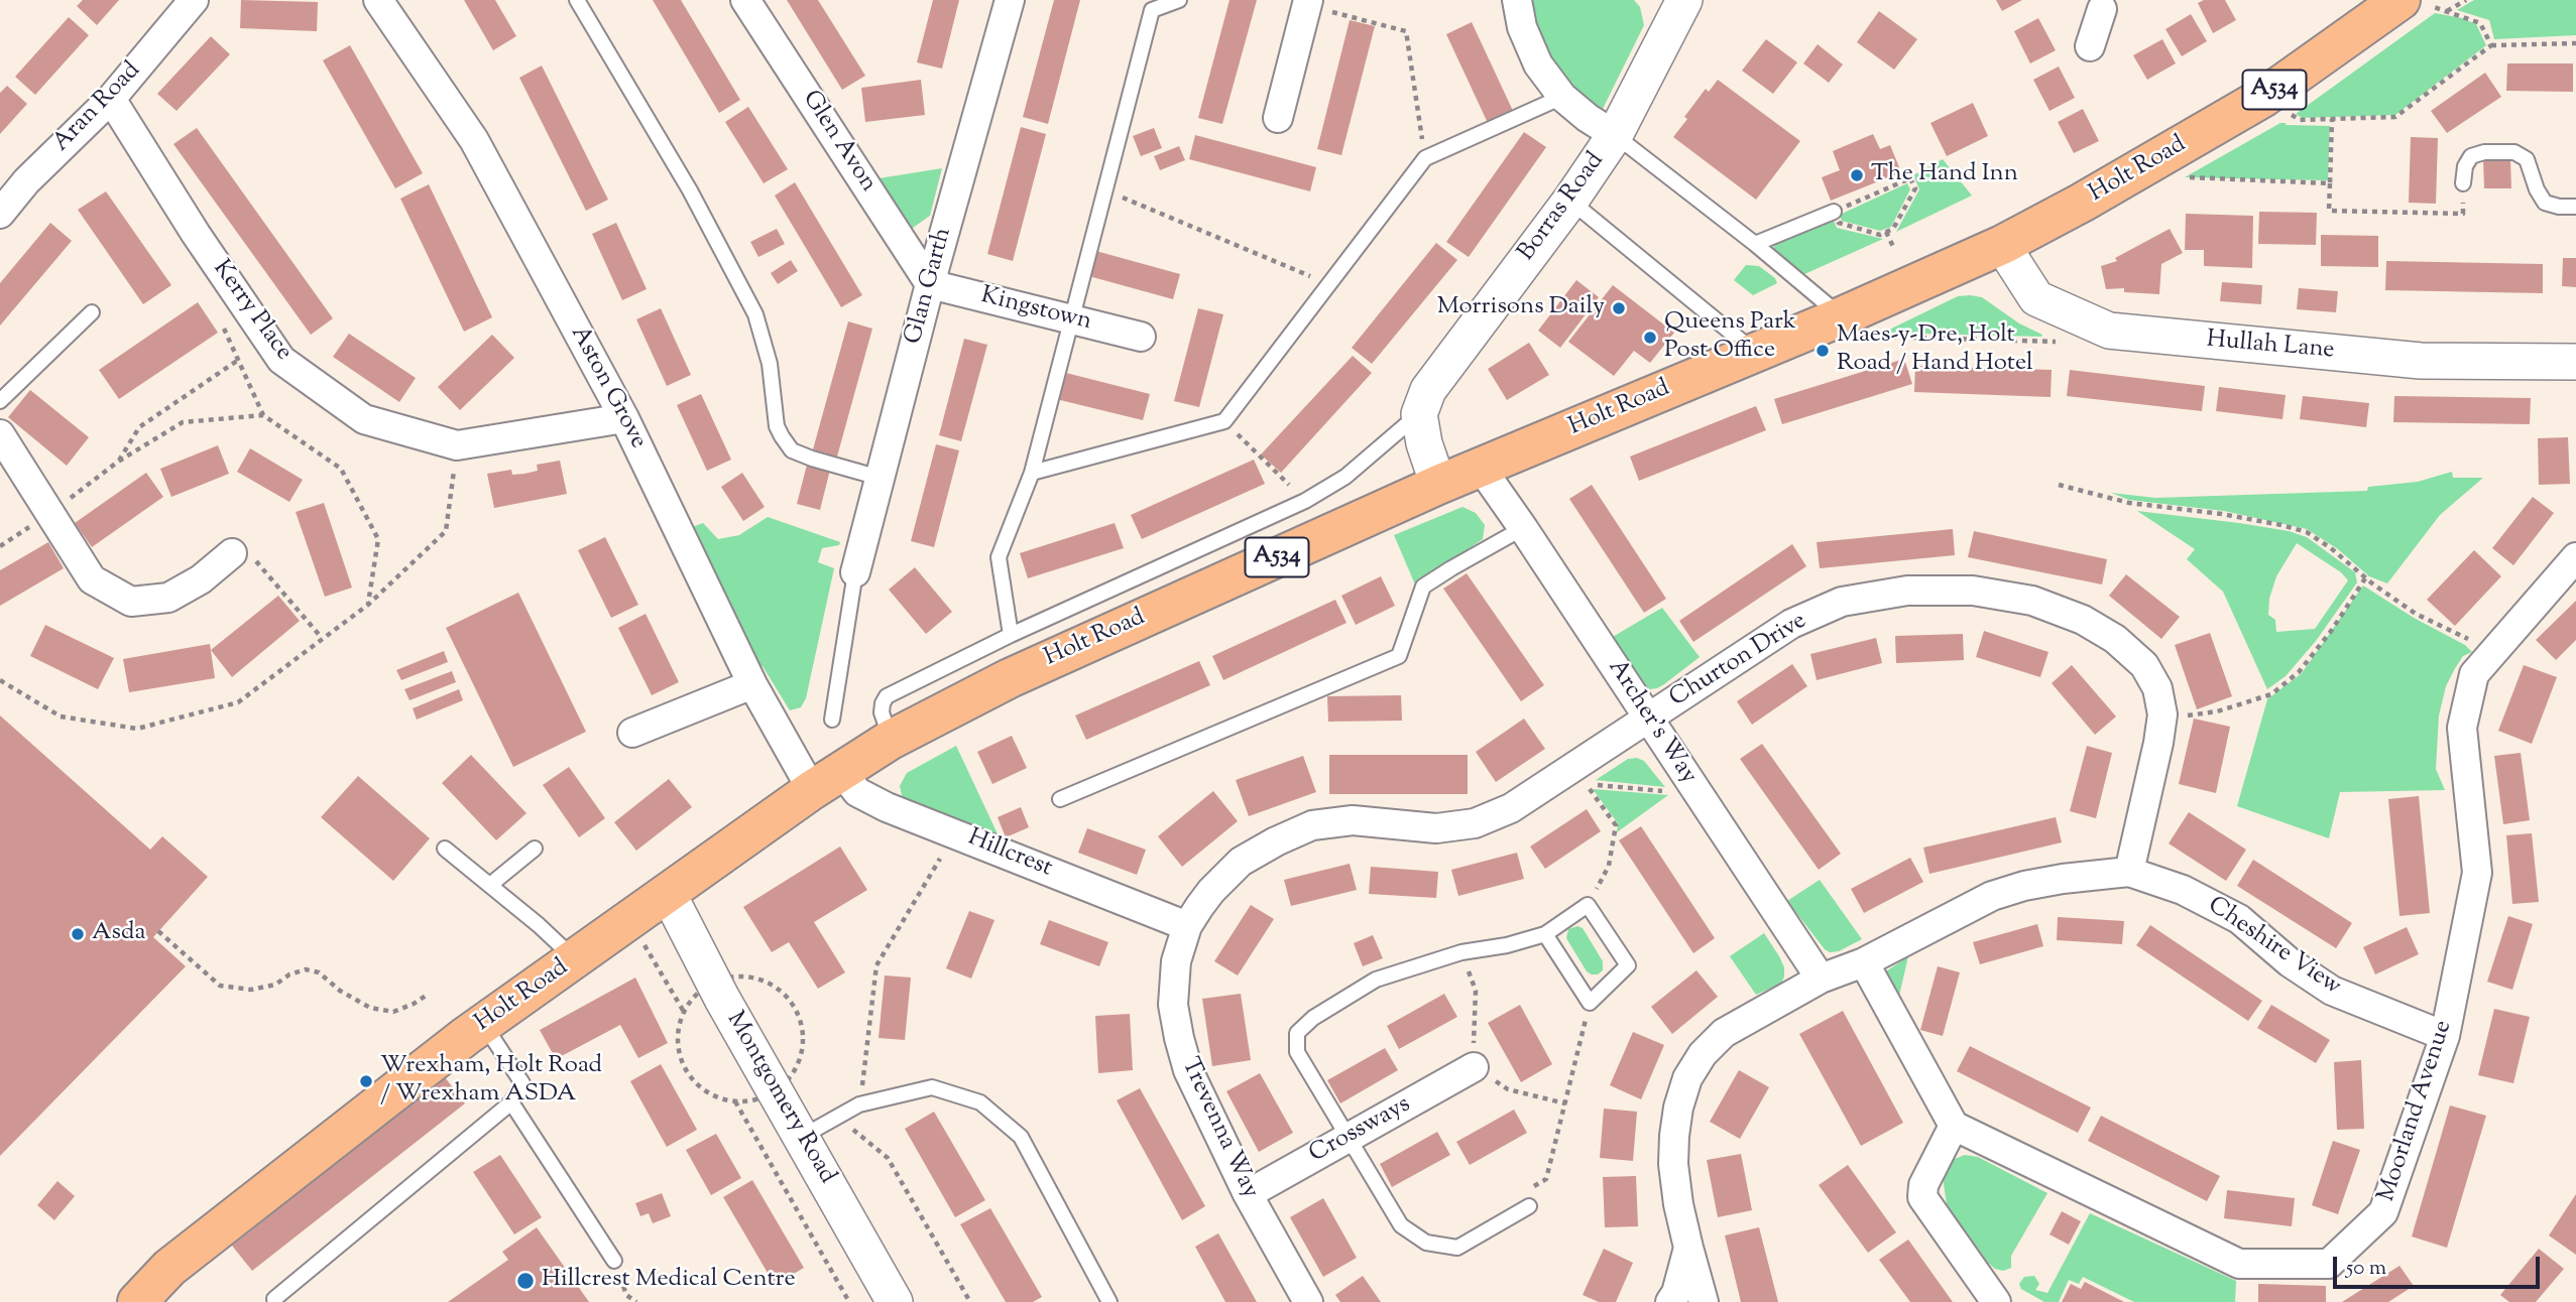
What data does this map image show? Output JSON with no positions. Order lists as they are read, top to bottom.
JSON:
{
  "streets": {
    "main road": ["A534", "Holt Road"],
    "street": [
      "Aran Road",
      "Glen Avon",
      "Borras Road",
      "Glan Garth",
      "Kingstown",
      "Kerry Place",
      "Hullah Lane",
      "Aston Grove",
      "Churton Drive",
      "Archer's Way",
      "Hillcrest",
      "Cheshire View",
      "Montgomery Road",
      "Moorland Avenue",
      "Trevenna Way",
      "Crossways"
    ]
  },
  "crossings": [
    ["Aran Road", "Kerry Place"],
    ["Glen Avon", "Glan Garth"],
    ["Glen Avon", "Kingstown"],
    ["Holt Road", "Borras Road"],
    ["Holt Road", "Hullah Lane"],
    ["Holt Road", "Aston Grove"],
    ["Holt Road", "Archer's Way"],
    ["Holt Road", "Hillcrest"],
    ["Holt Road", "Montgomery Road"],
    ["Glan Garth", "Kingstown"],
    ["Kerry Place", "Aston Grove"],
    ["Aston Grove", "Hillcrest"],
    ["Churton Drive", "Archer's Way"],
    ["Churton Drive", "Cheshire View"],
    ["Churton Drive", "Trevenna Way"],
    ["Archer's Way", "Trevenna Way"],
    ["Hillcrest", "Trevenna Way"],
    ["Cheshire View", "Moorland Avenue"],
    ["Trevenna Way", "Crossways"]
  ],
  "places": [
    "The Hand Inn",
    "Morrisons Daily",
    "Queens Park Post Office",
    "Maes-y-Dre, Holt Road / Hand Hotel",
    "Asda",
    "Wrexham, Holt Road / Wrexham ASDA",
    "Hillcrest Medical Centre"
  ],
  "scale_bar": "50 m"
}
